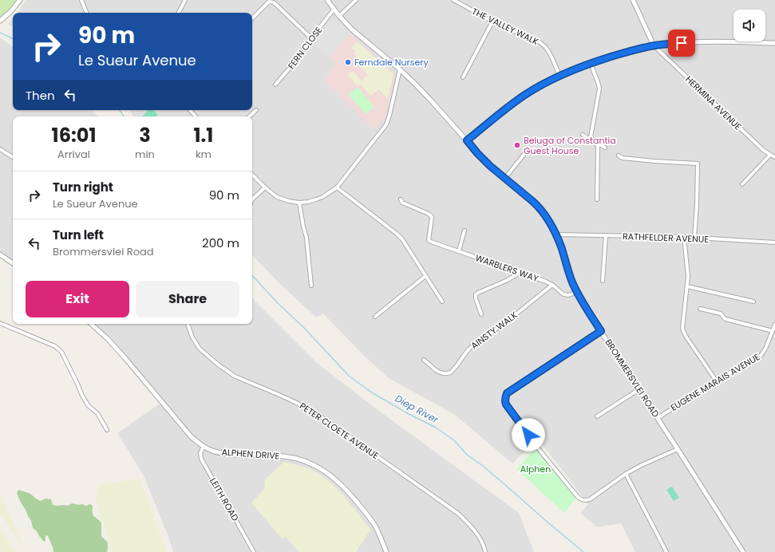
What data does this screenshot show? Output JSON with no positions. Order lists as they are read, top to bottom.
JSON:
{
  "streets": {
    "street": [
      "THE VALLEY WALK",
      "FERN CLOSE",
      "HERMINA AVENUE",
      "RATHFELDER AVENUE",
      "WARBLERS WAY",
      "AINSTY WALK",
      "BROMMERSVLEI ROAD",
      "EUGENE MARAIS AVENUE",
      "PETER CLOETE AVENUE",
      "ALPHEN DRIVE",
      "LEITH ROAD"
    ]
  },
  "crossings": [
    ["FERN CLOSE", "BROMMERSVLEI ROAD"],
    ["RATHFELDER AVENUE", "BROMMERSVLEI ROAD"],
    ["WARBLERS WAY", "AINSTY WALK"],
    ["WARBLERS WAY", "BROMMERSVLEI ROAD"],
    ["BROMMERSVLEI ROAD", "EUGENE MARAIS AVENUE"],
    ["ALPHEN DRIVE", "LEITH ROAD"]
  ],
  "water": ["Diep River"],
  "parks": ["Alphen"],
  "places": ["Ferndale Nursery", "Beluga of Constantia Guest House"],
  "page": {
    "turn": ["90 m", "Le Sueur Avenue"],
    "then": "Then",
    "eta": [
      "16:01",
      "Arrival",
      "3",
      "min",
      "1.1",
      "km"
    ],
    "list": [
      {
        "name": "Turn right",
        "note": "Le Sueur Avenue",
        "value": "90 m"
      },
      {
        "name": "Turn left",
        "note": "Brommersvlei Road",
        "value": "200 m"
      }
    ],
    "buttons": ["Exit", "Share"]
  }
}
